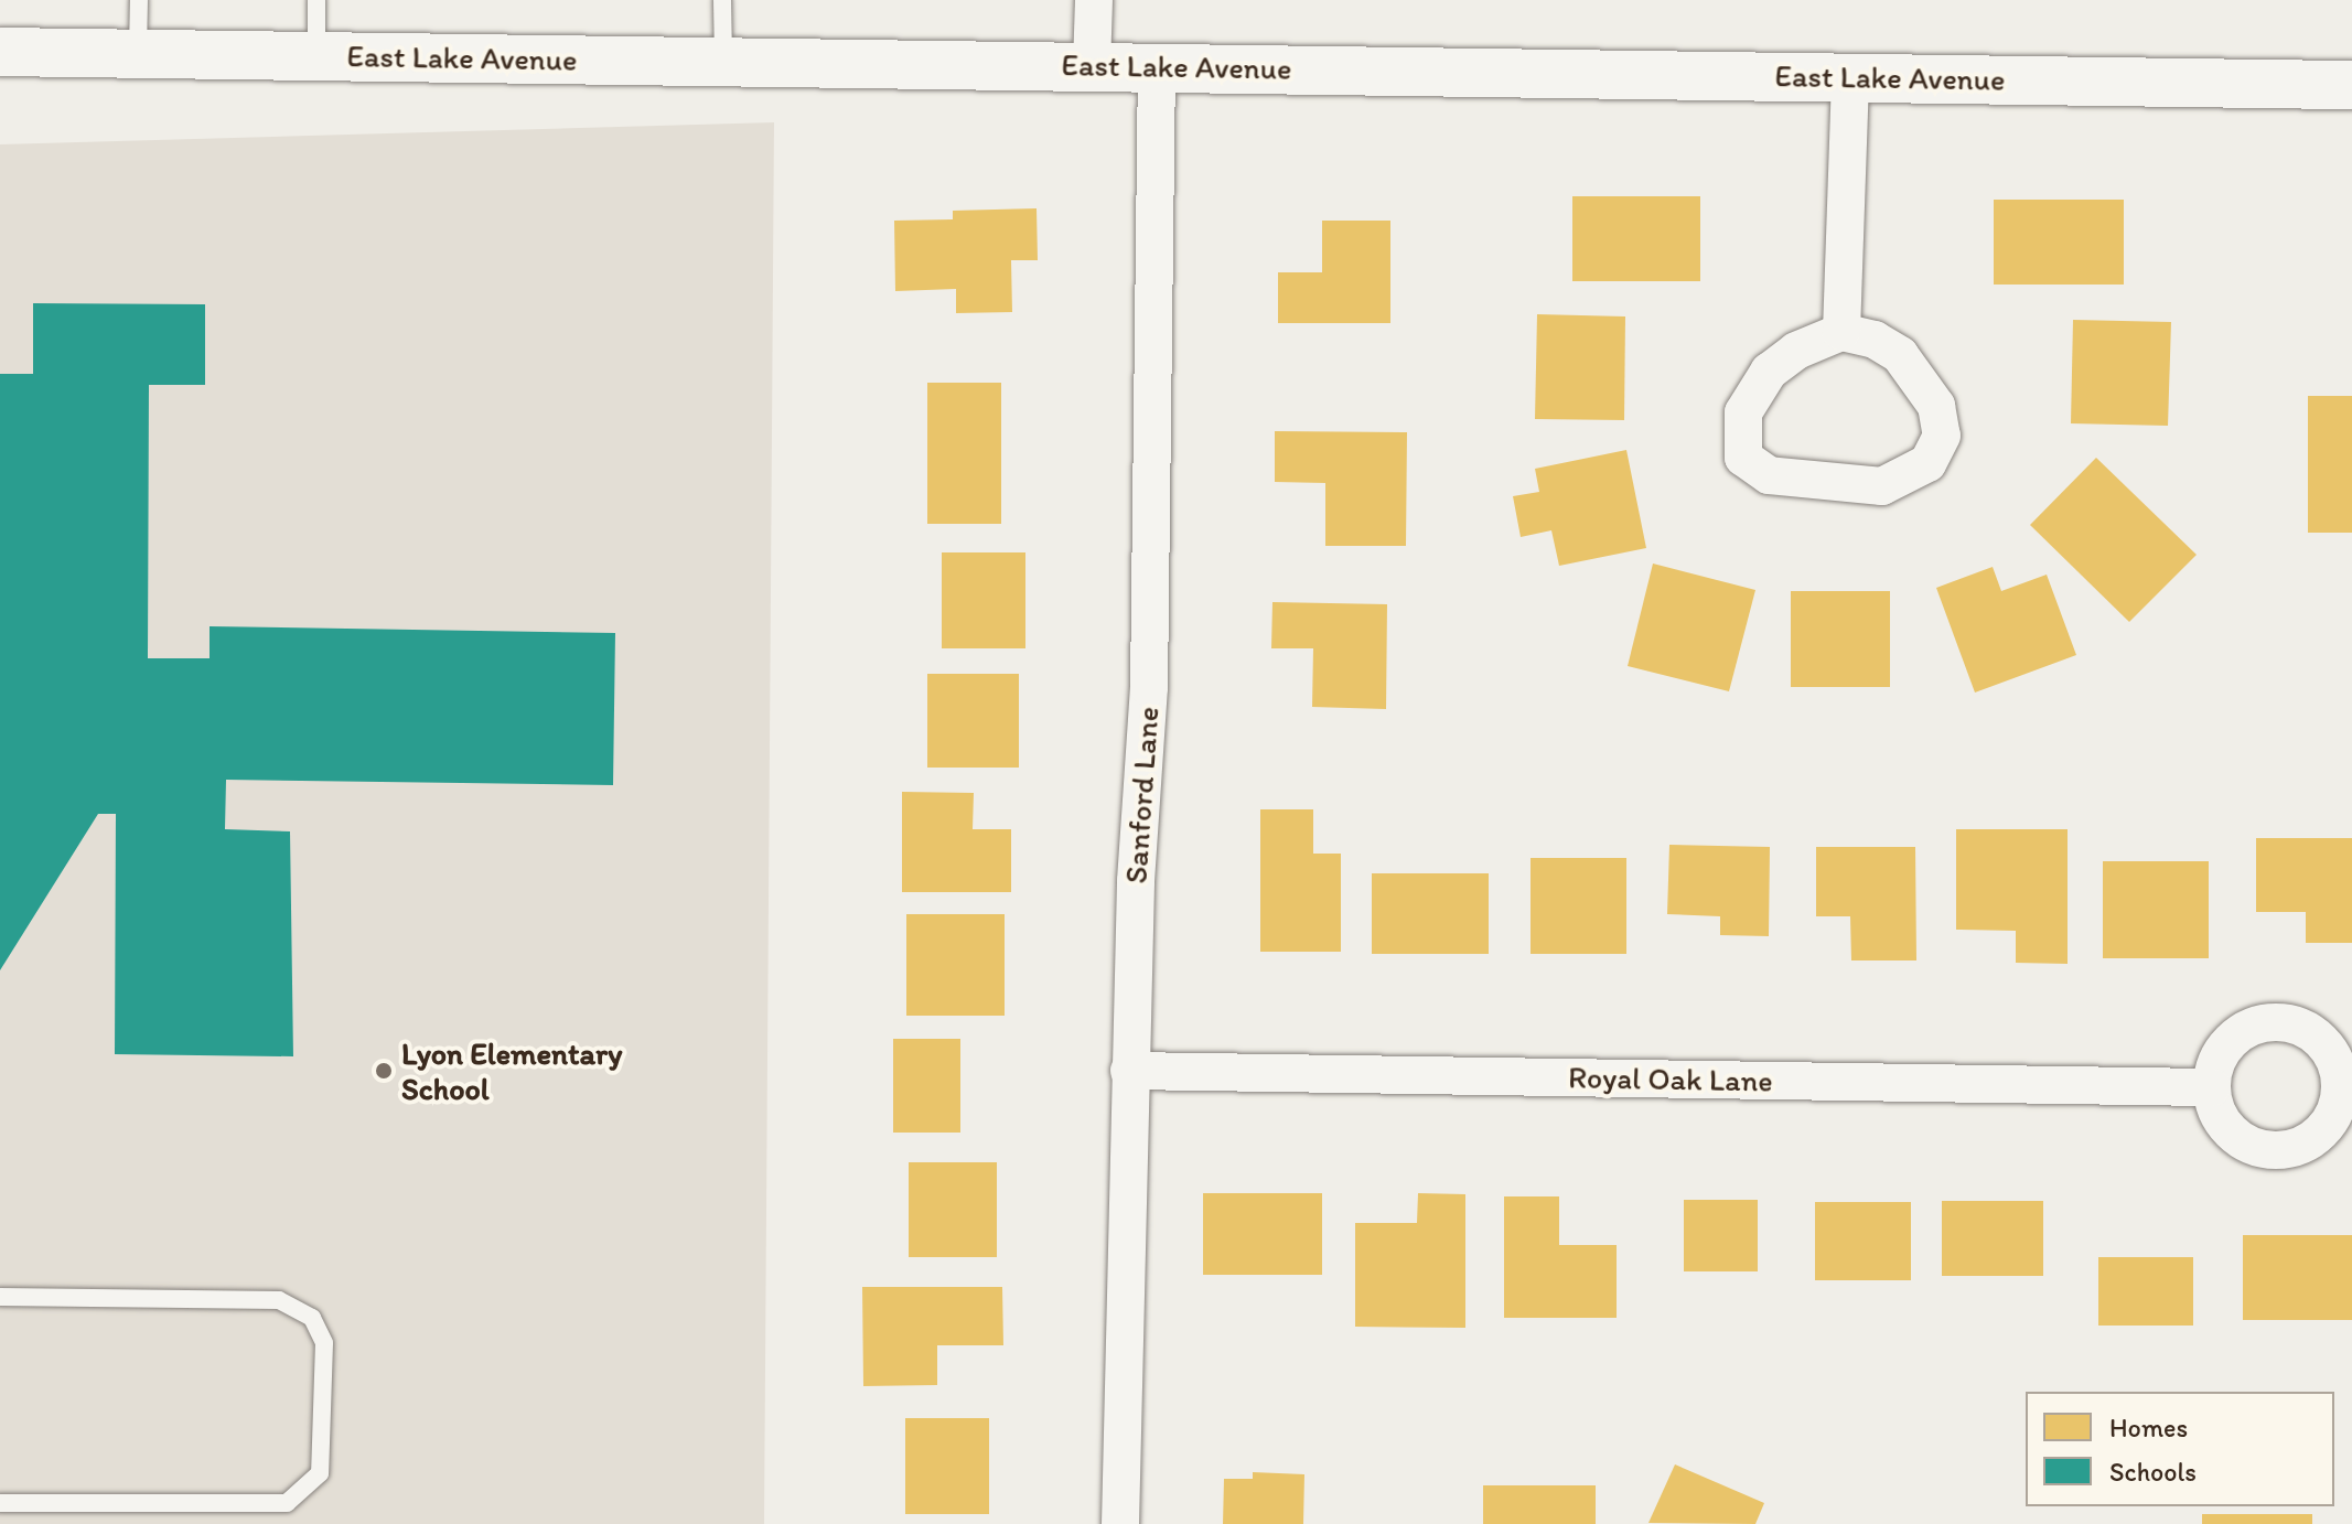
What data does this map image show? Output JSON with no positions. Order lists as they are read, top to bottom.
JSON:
{
  "streets": {
    "main road": ["East Lake Avenue"],
    "street": ["Sanford Lane", "Royal Oak Lane"]
  },
  "crossings": [
    ["East Lake Avenue", "Sanford Lane"],
    ["Sanford Lane", "Royal Oak Lane"]
  ],
  "places": ["Lyon Elementary School"],
  "legend": ["Homes", "Schools"]
}
